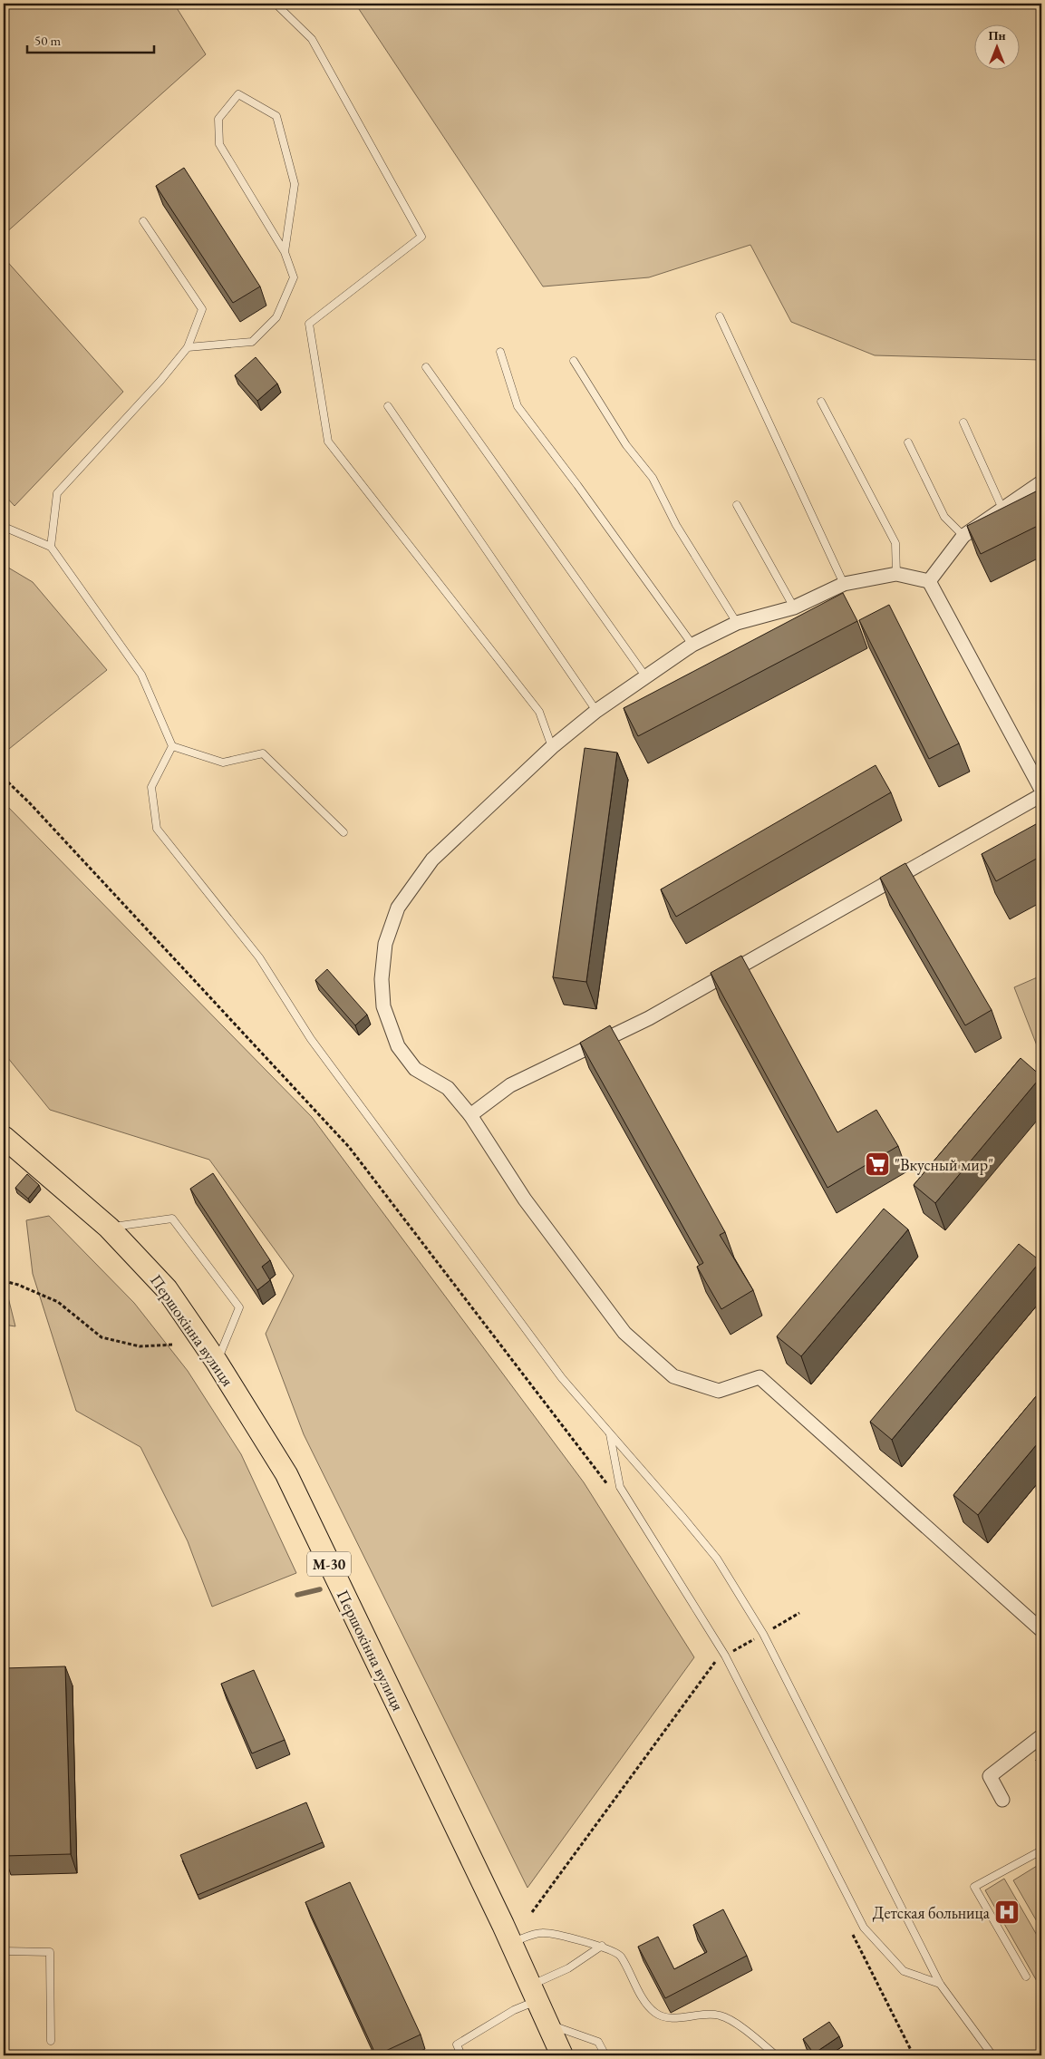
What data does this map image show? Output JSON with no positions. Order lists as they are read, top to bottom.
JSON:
{
  "streets": {
    "highway": ["Першокінна вулиця", "М-30"]
  },
  "places": {
    "supermarket": ["\"Вкусный мир\""],
    "hospital": ["Детская больница"]
  },
  "scale_bar": "50 m",
  "north": "top"
}
